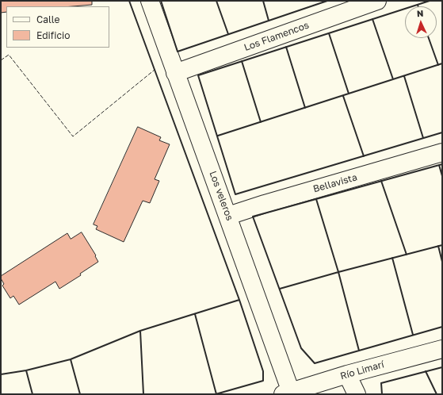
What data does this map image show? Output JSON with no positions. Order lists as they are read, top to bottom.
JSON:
{
  "streets": {
    "street": [
      "Los Flamencos",
      "Bellavista",
      "Los veleros",
      "Río Limarí"
    ]
  },
  "crossings": [
    ["Los Flamencos", "Los veleros"],
    ["Bellavista", "Los veleros"],
    ["Los veleros", "Río Limarí"]
  ],
  "legend": ["Calle", "Edificio"],
  "north": "top"
}
